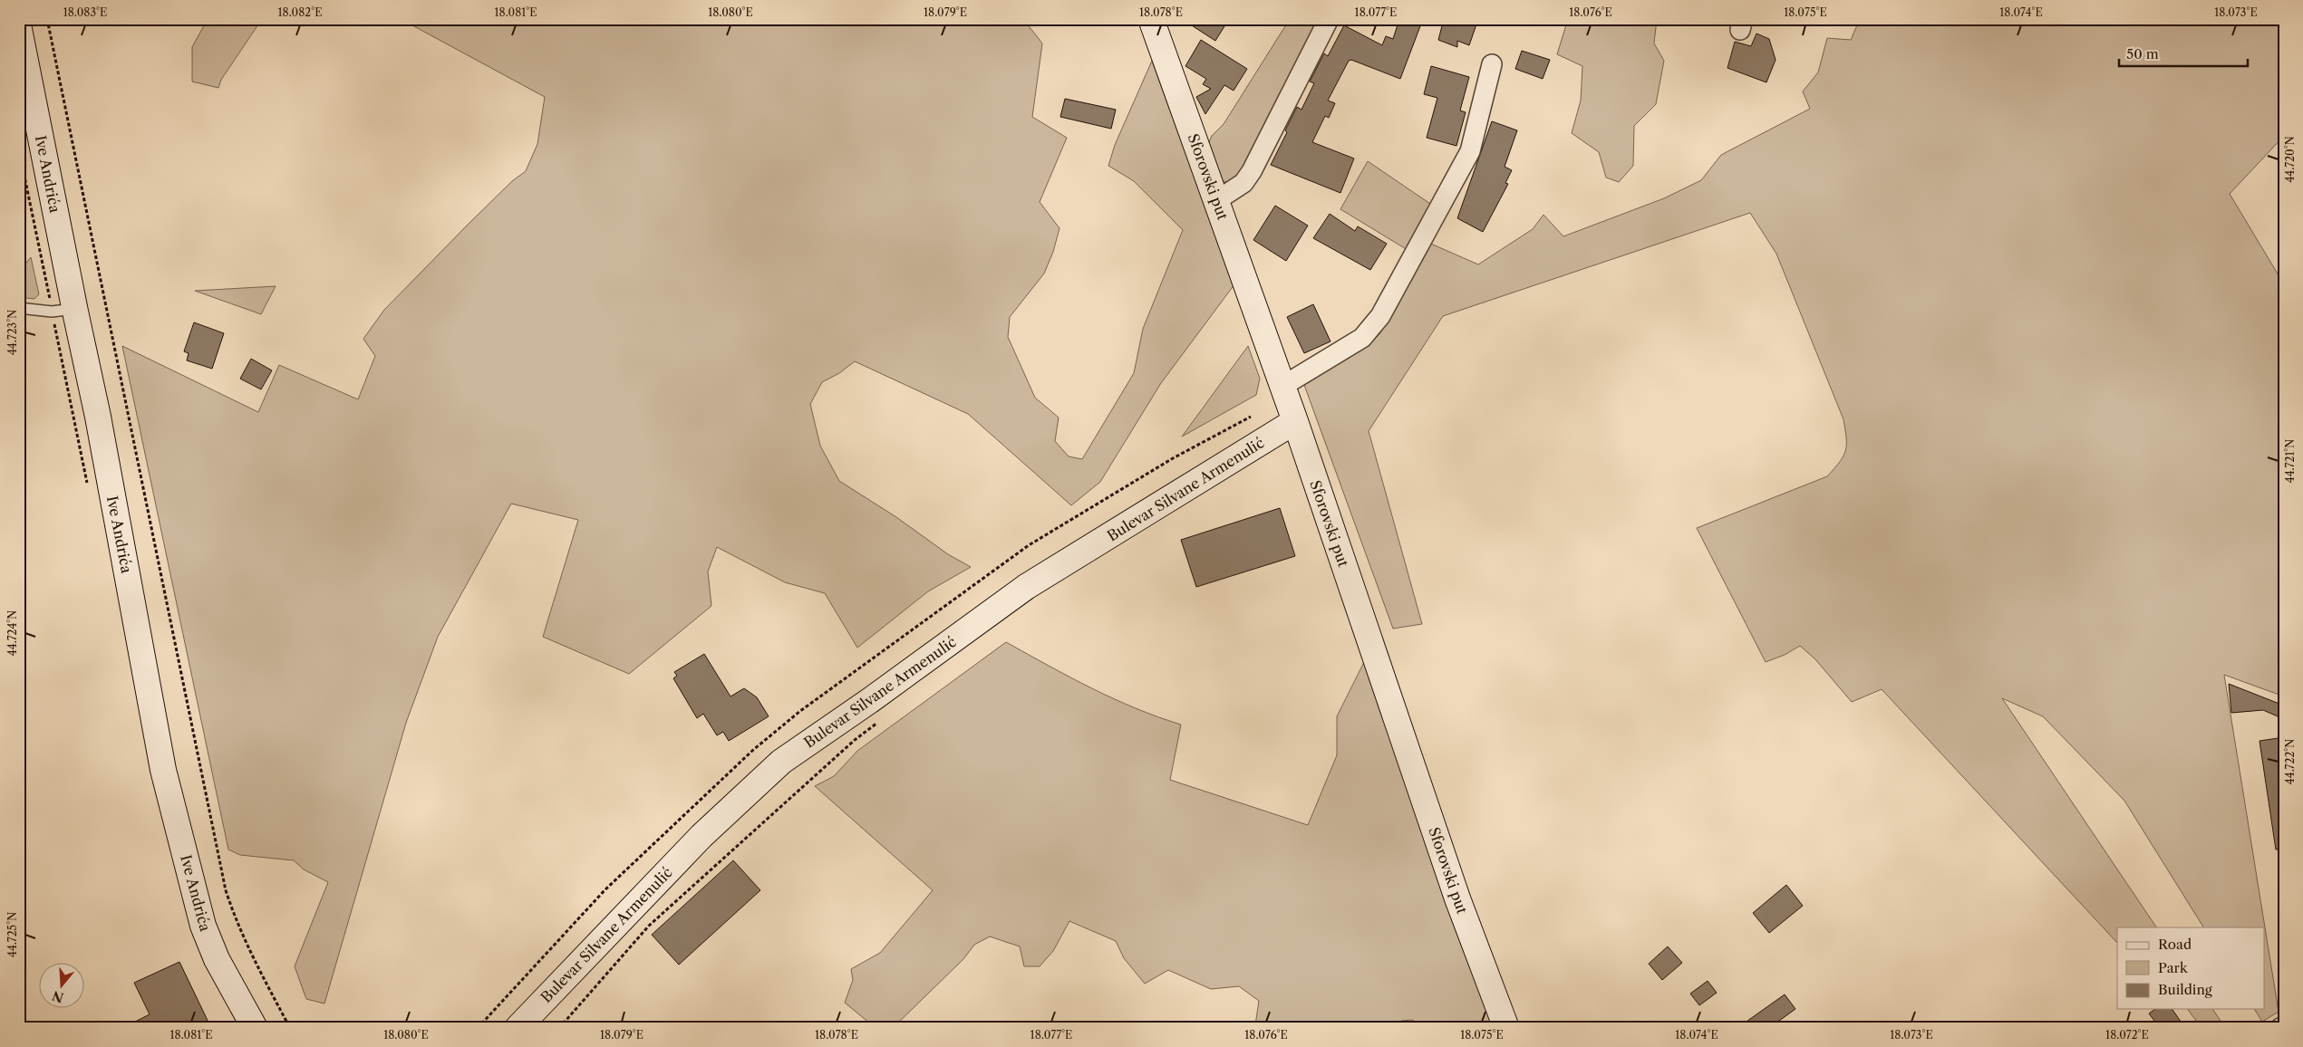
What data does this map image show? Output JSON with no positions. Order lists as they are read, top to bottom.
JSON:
{
  "streets": {
    "street": ["Ive Andrića", "Sforovski put", "Bulevar Silvane Armenulić"]
  },
  "crossings": [
    ["Sforovski put", "Bulevar Silvane Armenulić"]
  ],
  "legend": ["Road", "Park", "Building"],
  "scale_bar": "50 m",
  "north": "bottom",
  "coordinates": [
    "18.083°E",
    "18.082°E",
    "18.081°E",
    "18.080°E",
    "18.079°E",
    "18.078°E",
    "18.077°E",
    "18.076°E",
    "18.075°E",
    "18.074°E",
    "18.073°E",
    "44.720°N",
    "44.723°N",
    "44.721°N",
    "44.724°N",
    "44.722°N",
    "44.725°N",
    "18.072°E"
  ]
}
